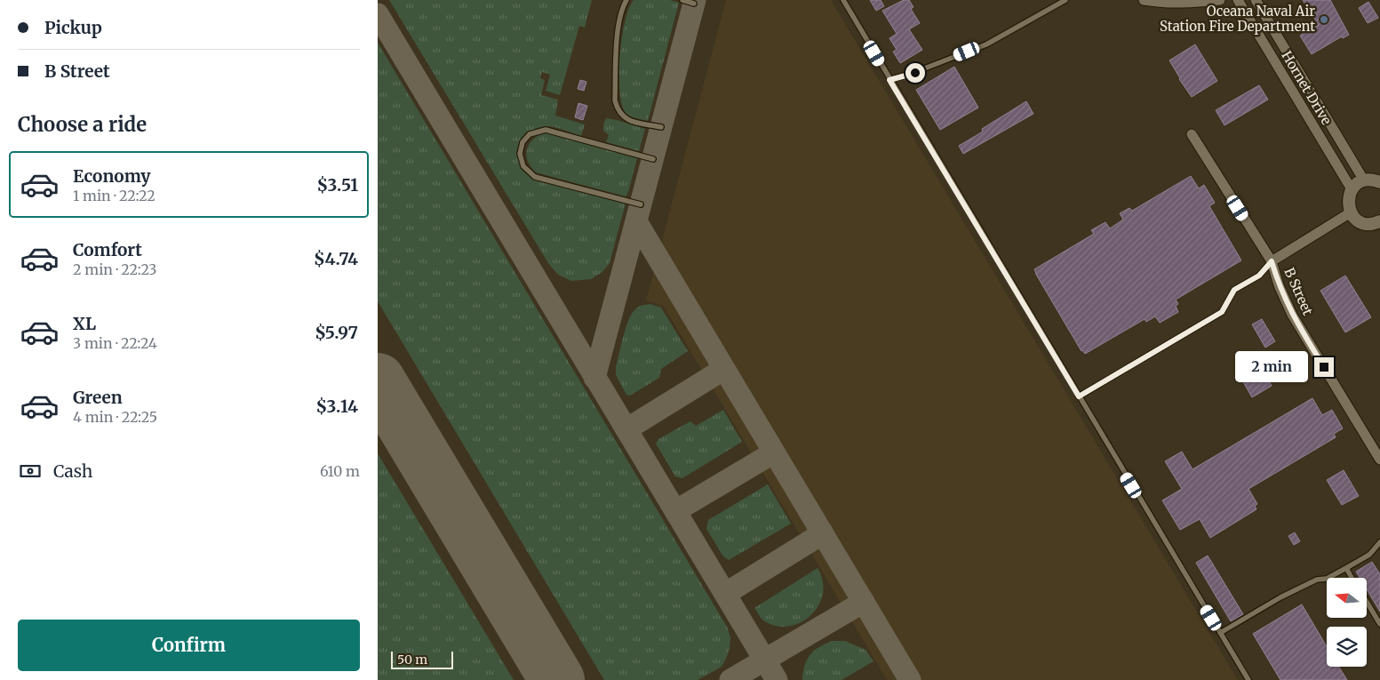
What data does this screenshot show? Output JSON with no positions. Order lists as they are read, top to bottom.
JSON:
{
  "streets": {
    "street": ["Hornet Drive", "B Street"]
  },
  "places": ["Oceana Naval Air Station Fire Department"],
  "scale_bar": "50 m",
  "north": "left",
  "page": {
    "banner": ["Pickup", "B Street"],
    "heading": "Choose a ride",
    "list": [
      {
        "name": "Economy",
        "note": "1 min · 22:22",
        "value": "$3.51"
      },
      {
        "name": "Comfort",
        "note": "2 min · 22:23",
        "value": "$4.74"
      },
      {
        "name": "XL",
        "note": "3 min · 22:24",
        "value": "$5.97"
      },
      {
        "name": "Green",
        "note": "4 min · 22:25",
        "value": "$3.14"
      }
    ],
    "bubble": "2 min",
    "pay": ["Cash", "610 m"],
    "buttons": "Confirm",
    "scale": "50 m"
  }
}
